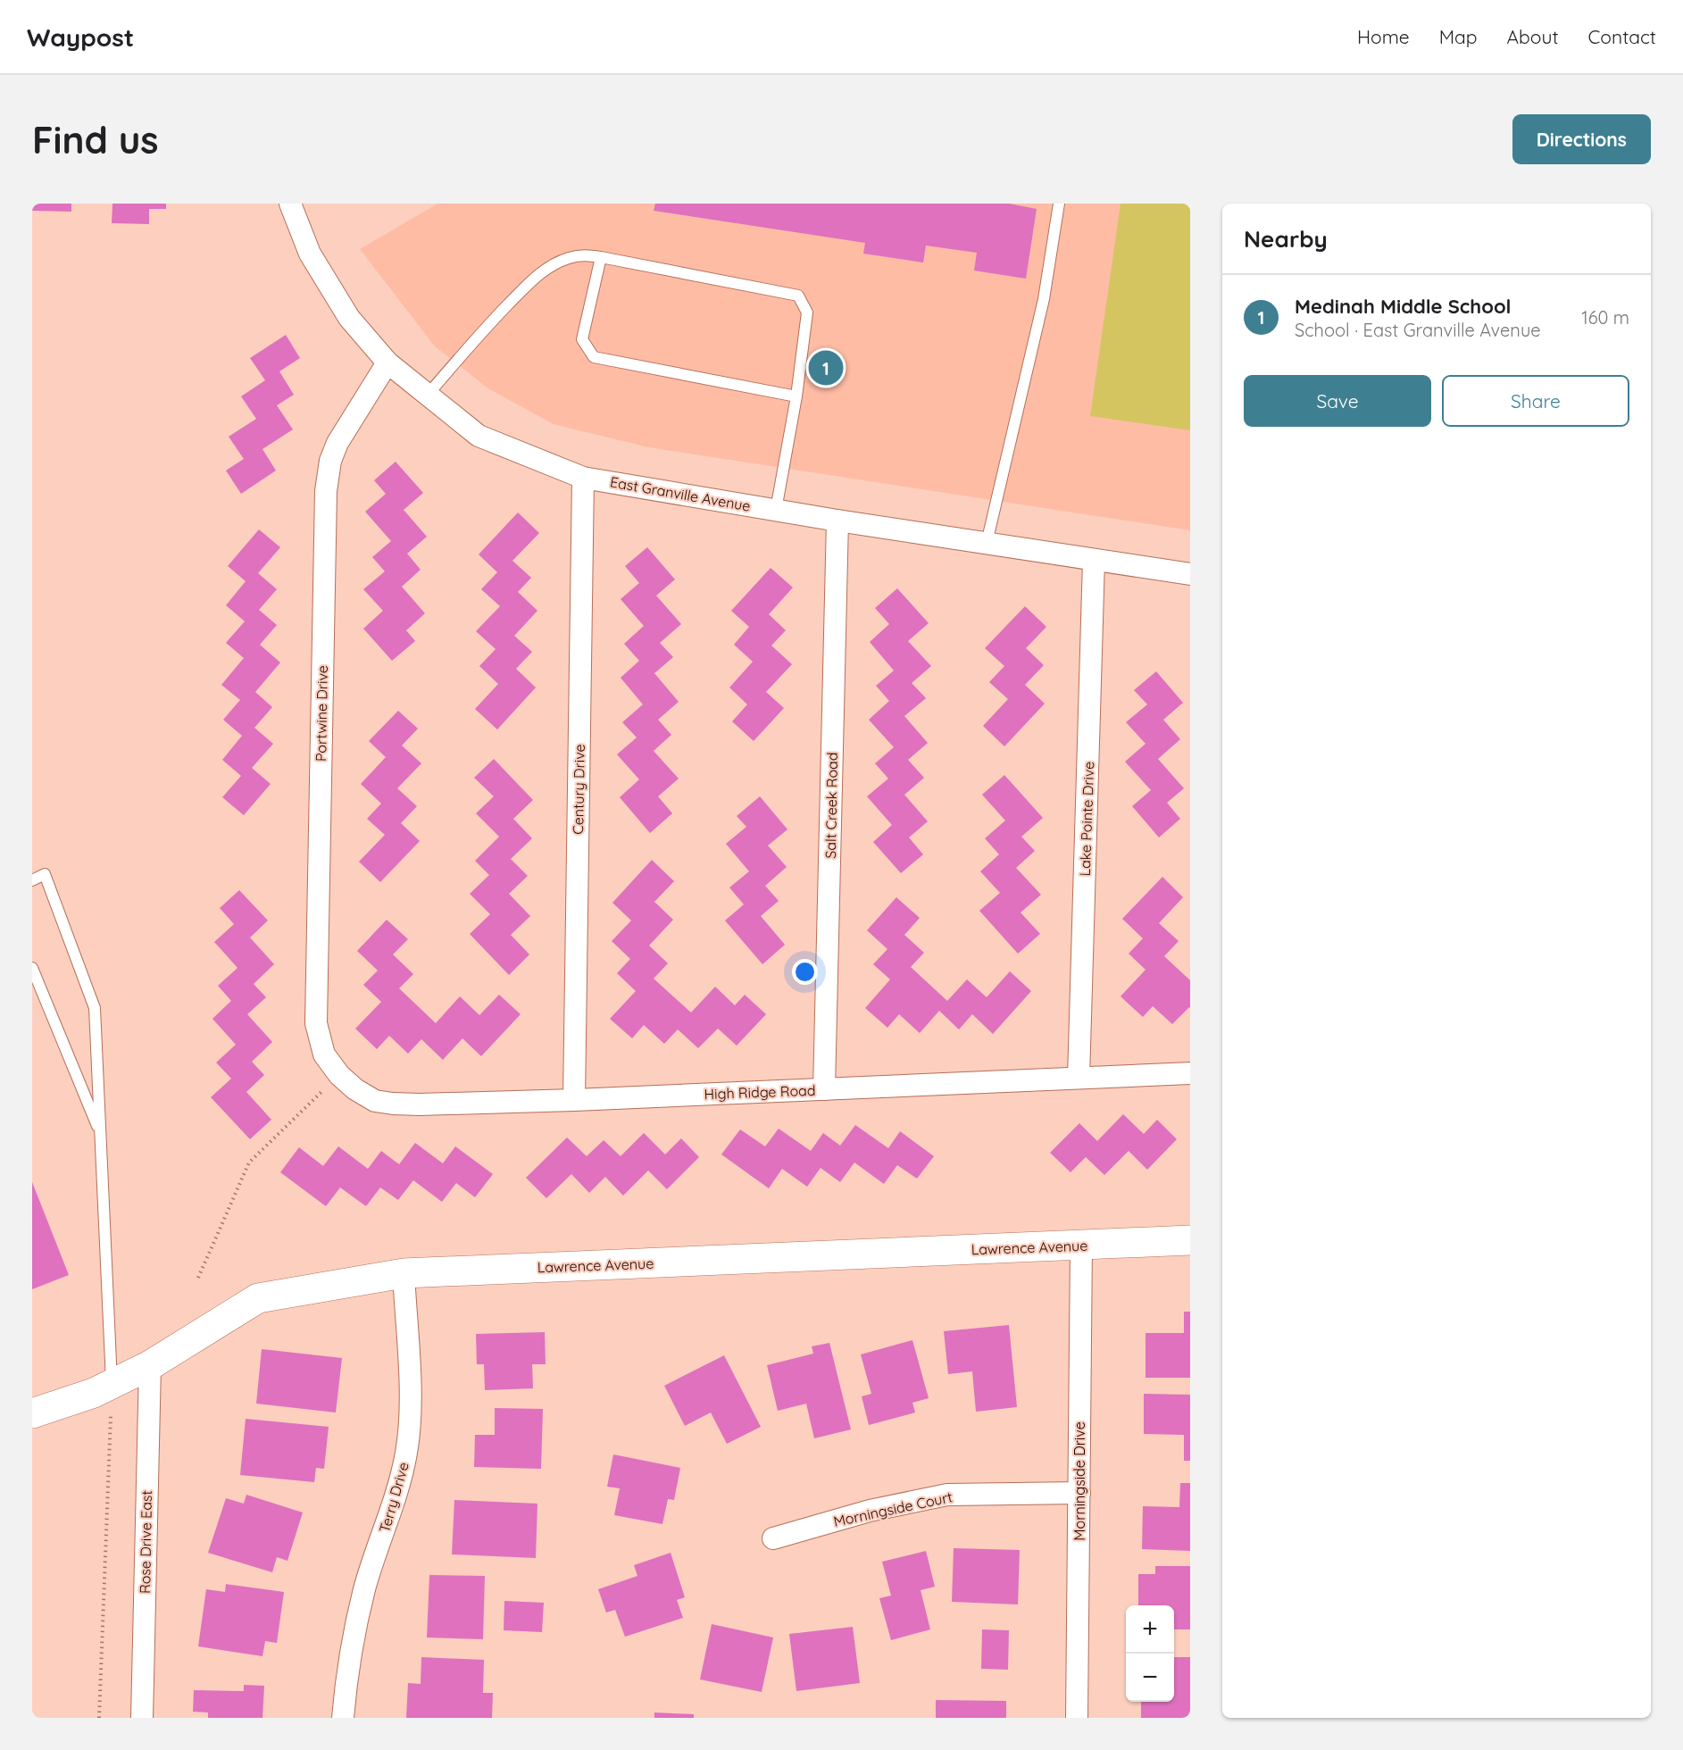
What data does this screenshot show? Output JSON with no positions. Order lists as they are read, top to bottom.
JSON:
{
  "streets": {
    "street": [
      "East Granville Avenue",
      "Portwine Drive",
      "Century Drive",
      "Salt Creek Road",
      "Lake Pointe Drive",
      "High Ridge Road",
      "Lawrence Avenue",
      "Morningside Drive",
      "Terry Drive",
      "Morningside Court",
      "Rose Drive East"
    ]
  },
  "crossings": [
    ["East Granville Avenue", "Portwine Drive"],
    ["East Granville Avenue", "Century Drive"],
    ["East Granville Avenue", "Salt Creek Road"],
    ["East Granville Avenue", "Lake Pointe Drive"],
    ["Portwine Drive", "High Ridge Road"],
    ["Century Drive", "High Ridge Road"],
    ["Salt Creek Road", "High Ridge Road"],
    ["Lake Pointe Drive", "High Ridge Road"],
    ["Lawrence Avenue", "Morningside Drive"],
    ["Lawrence Avenue", "Terry Drive"],
    ["Lawrence Avenue", "Rose Drive East"],
    ["Morningside Drive", "Morningside Court"]
  ],
  "page": {
    "header": "Waypost",
    "nav": [
      "Home",
      "Map",
      "About",
      "Contact"
    ],
    "buttons": [
      "Directions",
      ["Save", "Share"]
    ],
    "title": "Find us",
    "heading": "Nearby",
    "list": [
      {
        "mark": "1",
        "name": "Medinah Middle School",
        "note": "School · East Granville Avenue",
        "value": "160 m"
      }
    ],
    "pins": "1",
    "map_buttons": ["+", "−"]
  }
}
